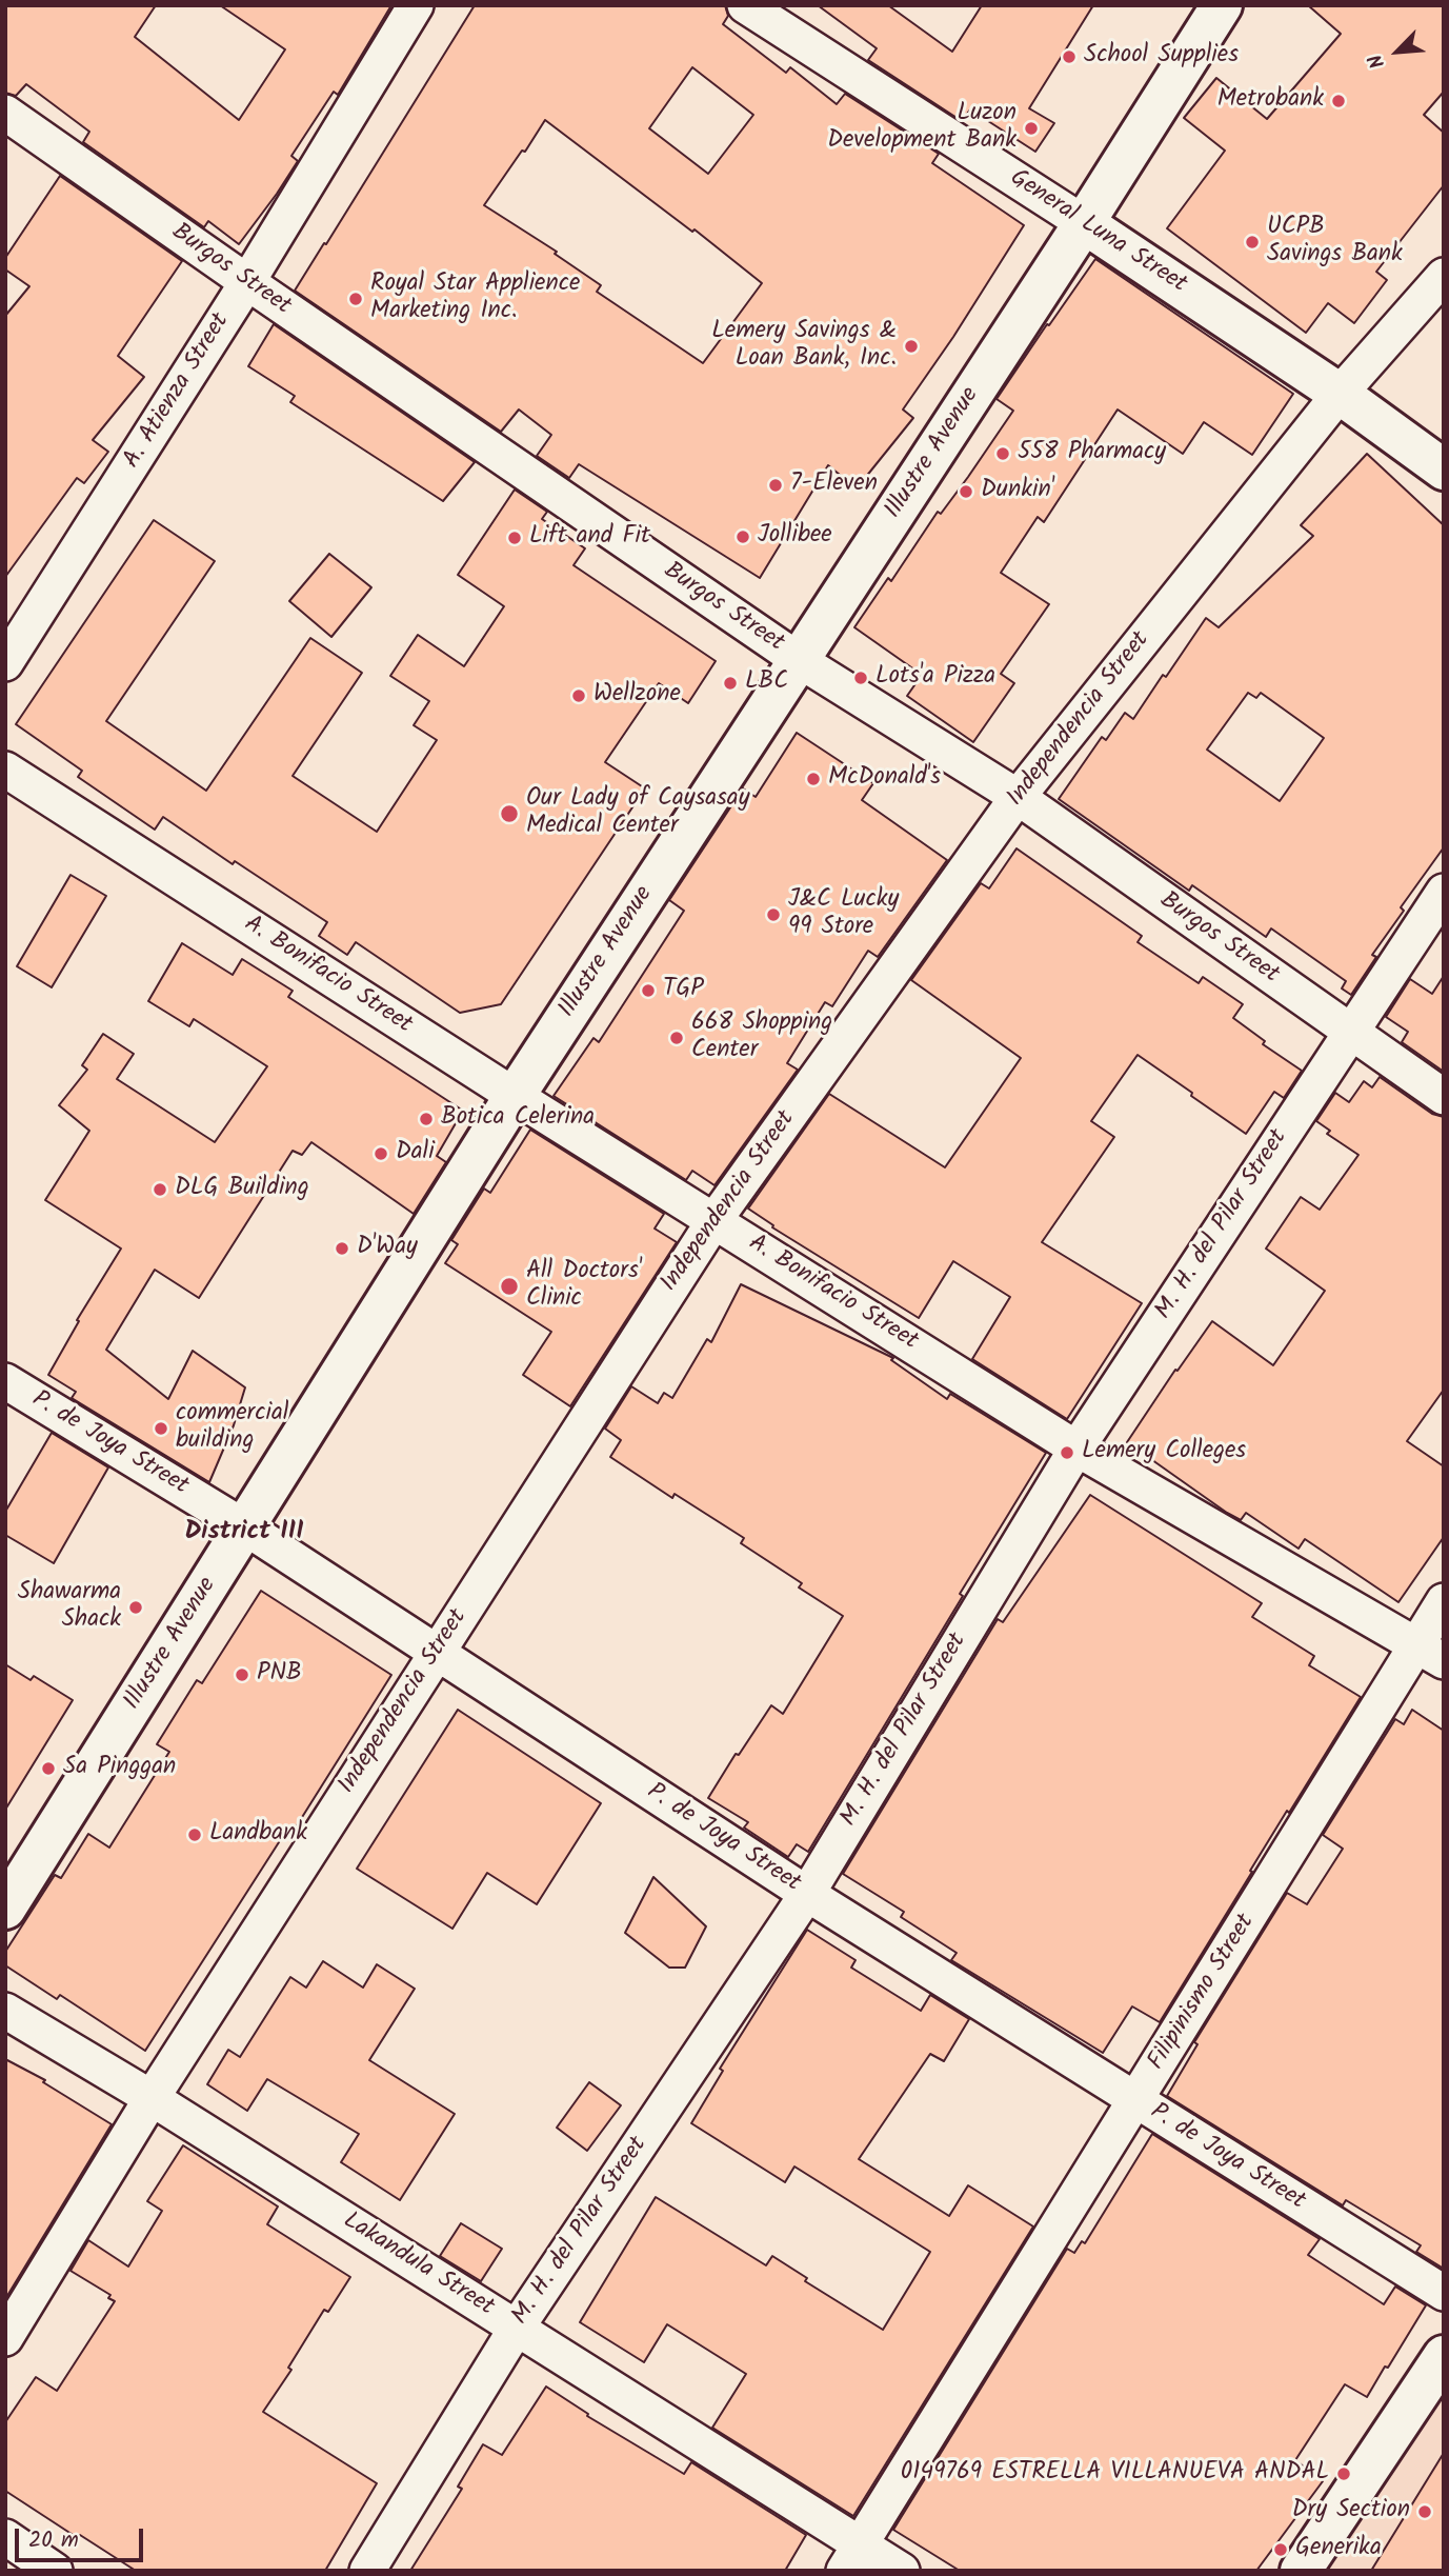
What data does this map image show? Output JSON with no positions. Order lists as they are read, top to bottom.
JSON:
{
  "streets": {
    "main road": ["General Luna Street", "Illustre Avenue"],
    "street": [
      "Burgos Street",
      "A. Atienza Street",
      "Independencia Street",
      "A. Bonifacio Street",
      "M. H. del Pilar Street",
      "P. de Joya Street",
      "Filipinismo Street",
      "Lakandula Street"
    ]
  },
  "crossings": [
    ["General Luna Street", "Illustre Avenue"],
    ["General Luna Street", "Independencia Street"],
    ["Burgos Street", "A. Atienza Street"],
    ["Burgos Street", "Illustre Avenue"],
    ["Burgos Street", "Independencia Street"],
    ["Burgos Street", "M. H. del Pilar Street"],
    ["Illustre Avenue", "A. Bonifacio Street"],
    ["Illustre Avenue", "P. de Joya Street"],
    ["Independencia Street", "A. Bonifacio Street"],
    ["Independencia Street", "P. de Joya Street"],
    ["Independencia Street", "Lakandula Street"],
    ["A. Bonifacio Street", "M. H. del Pilar Street"],
    ["A. Bonifacio Street", "Filipinismo Street"],
    ["M. H. del Pilar Street", "P. de Joya Street"],
    ["M. H. del Pilar Street", "Lakandula Street"],
    ["P. de Joya Street", "Filipinismo Street"],
    ["Filipinismo Street", "Lakandula Street"]
  ],
  "districts": ["District III"],
  "places": [
    "School Supplies",
    "Metrobank",
    "Luzon Development Bank",
    "UCPB Savings Bank",
    "Royal Star Applience Marketing Inc.",
    "Lemery Savings & Loan Bank, Inc.",
    "558 Pharmacy",
    "7-Eleven",
    "Dunkin'",
    "Jollibee",
    "Lift and Fit",
    "Lots'a Pizza",
    "LBC",
    "Wellzone",
    "McDonald's",
    "Our Lady of Caysasay Medical Center",
    "J&C Lucky 99 Store",
    "TGP",
    "668 Shopping Center",
    "Botica Celerina",
    "Dali",
    "DLG Building",
    "D'Way",
    "All Doctors' Clinic",
    "commercial building",
    "Lemery Colleges",
    "Shawarma Shack",
    "PNB",
    "Sa Pinggan",
    "Landbank",
    "0149769 ESTRELLA VILLANUEVA ANDAL",
    "Dry Section",
    "Generika"
  ],
  "scale_bar": "20 m",
  "north": "bottom left"
}
